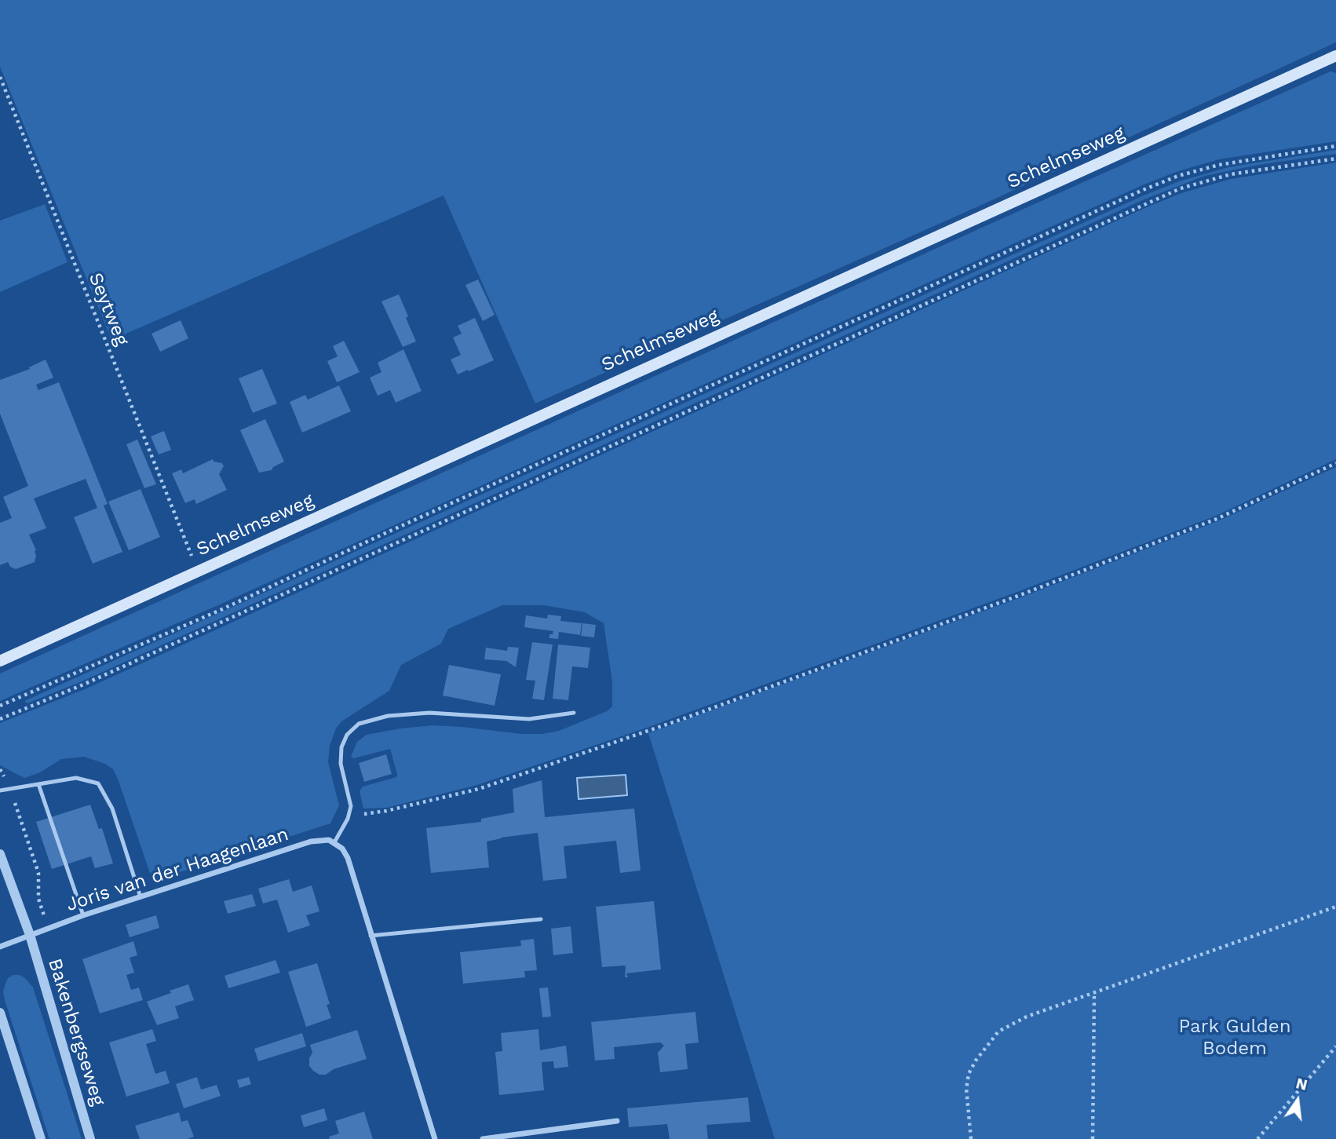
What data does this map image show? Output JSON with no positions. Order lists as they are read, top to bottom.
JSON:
{
  "streets": {
    "main road": ["Schelmseweg"],
    "street": ["Joris van der Haagenlaan", "Bakenbergseweg"],
    "path": ["Seytweg"]
  },
  "crossings": [
    ["Joris van der Haagenlaan", "Bakenbergseweg"]
  ],
  "parks": ["Park Gulden Bodem"],
  "north": "top"
}
